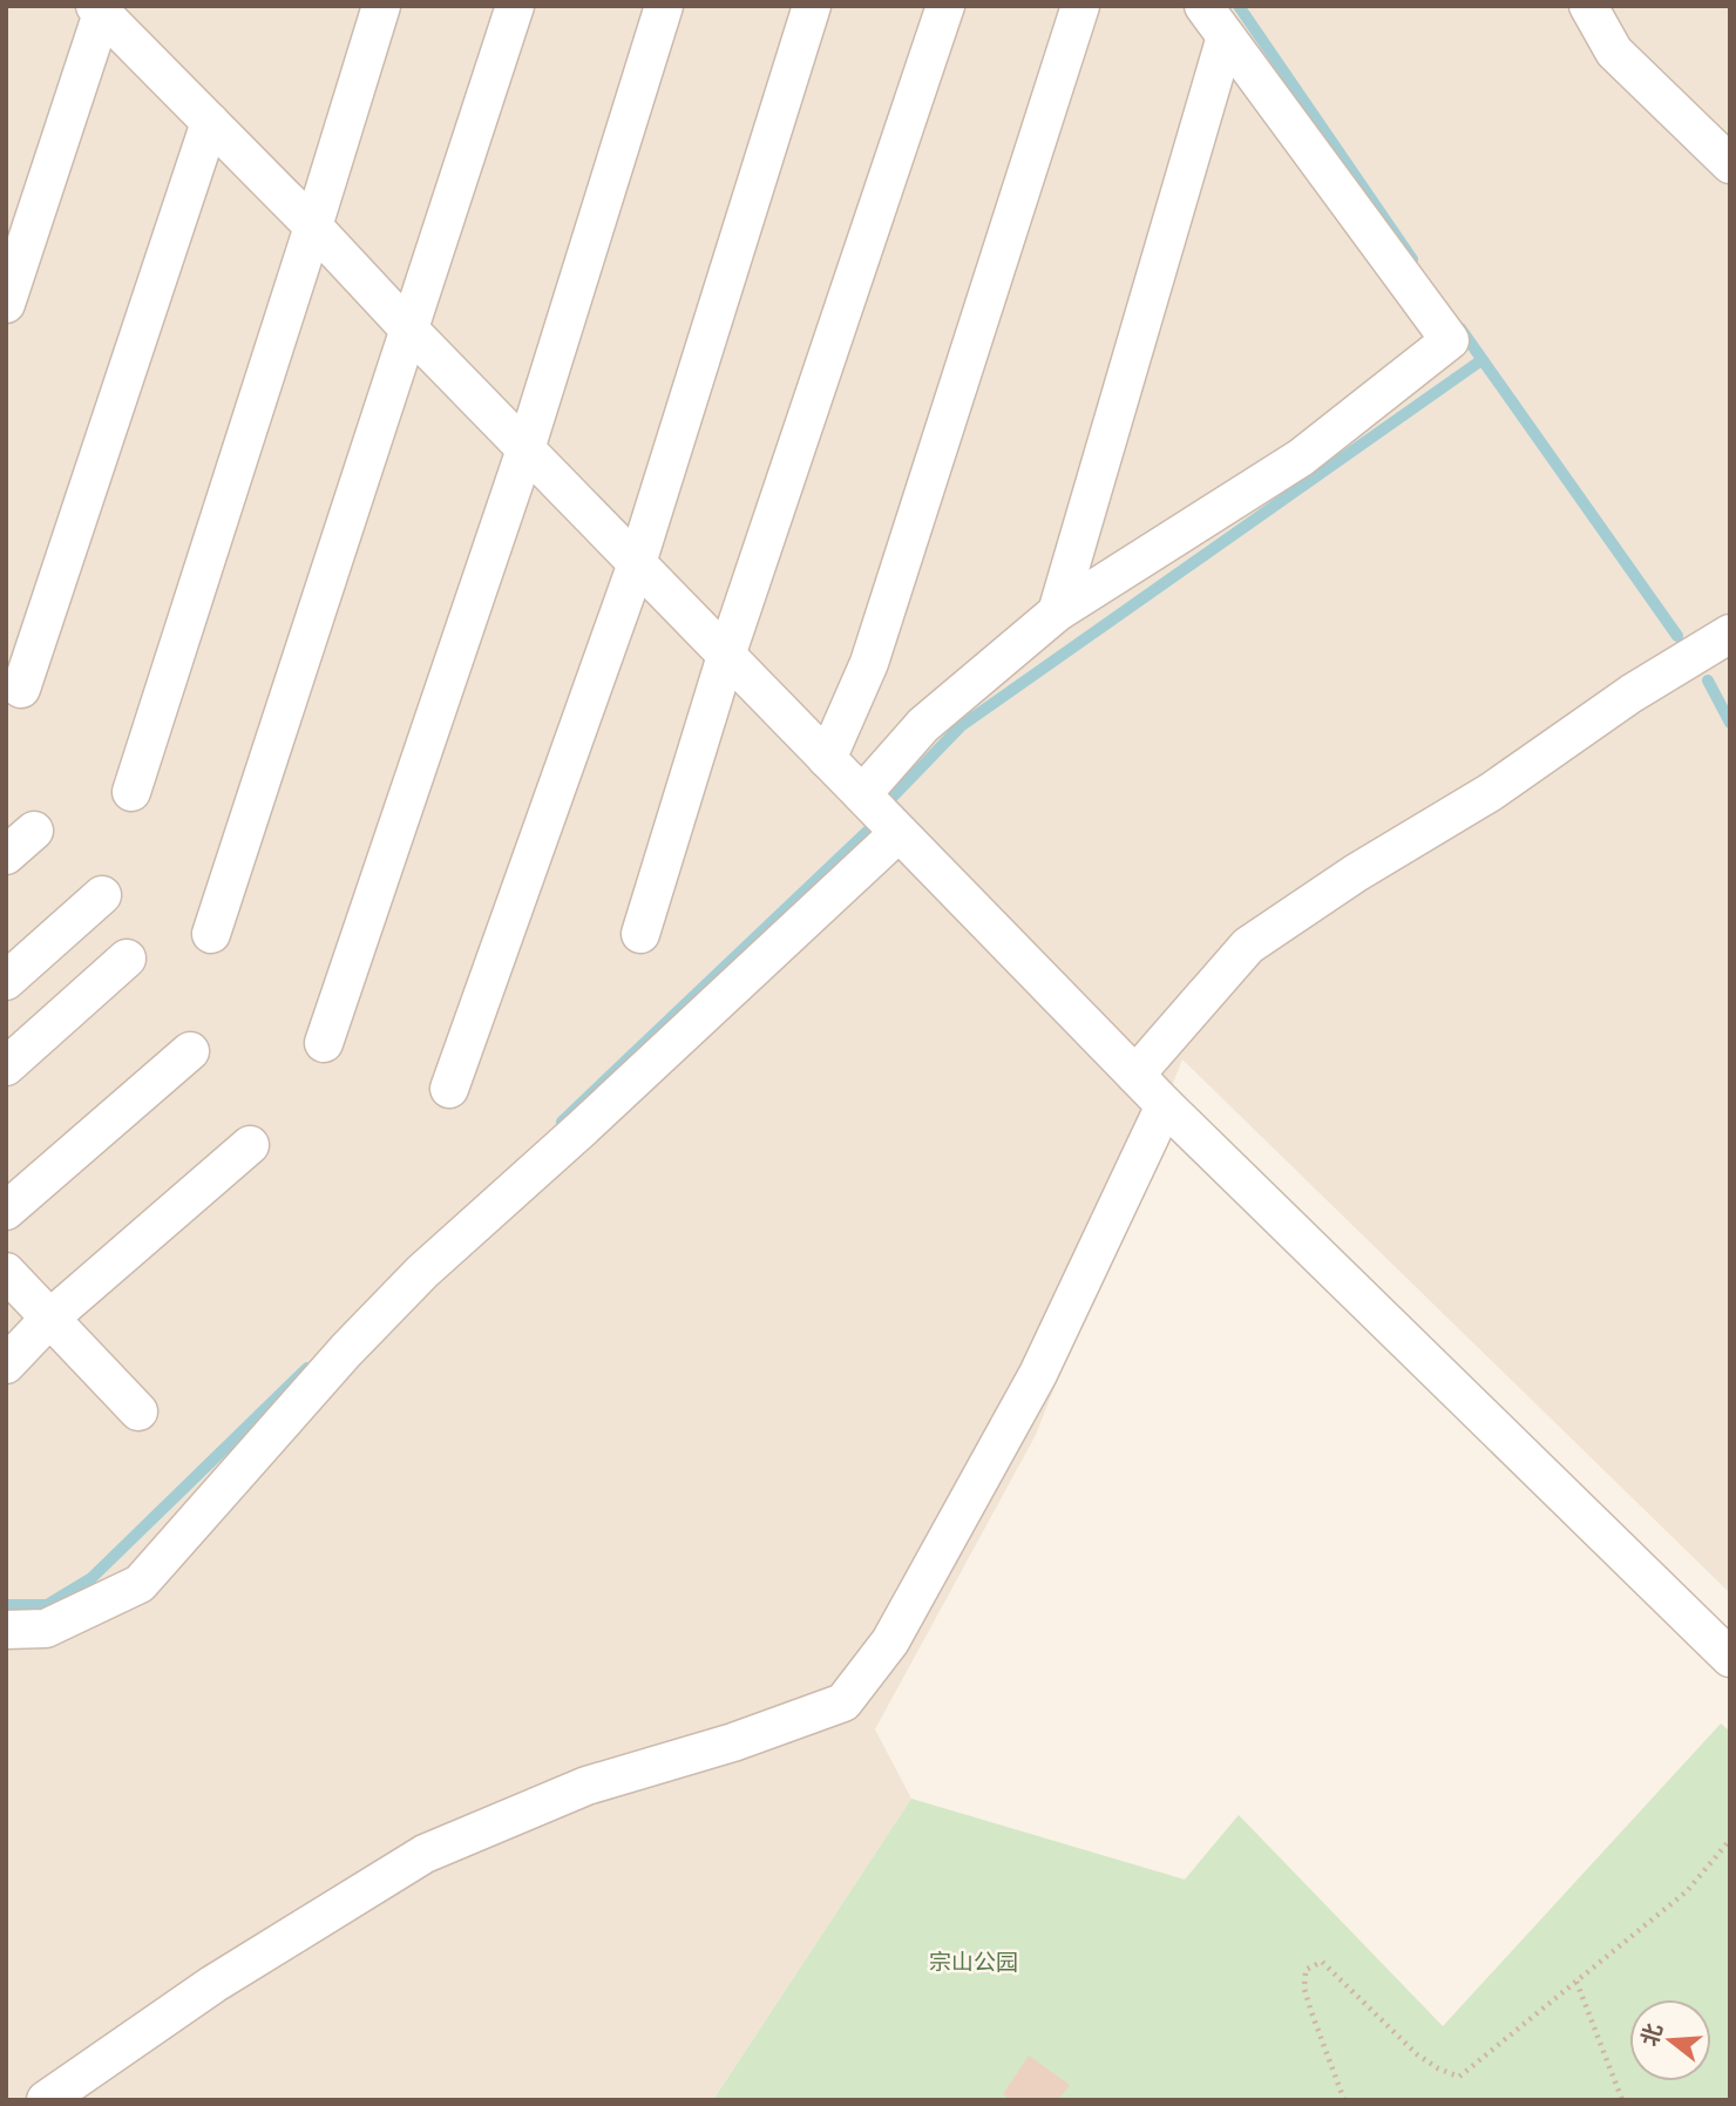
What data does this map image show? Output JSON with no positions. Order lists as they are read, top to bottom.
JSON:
{
  "parks": ["宗山公园"],
  "north": "left"
}
